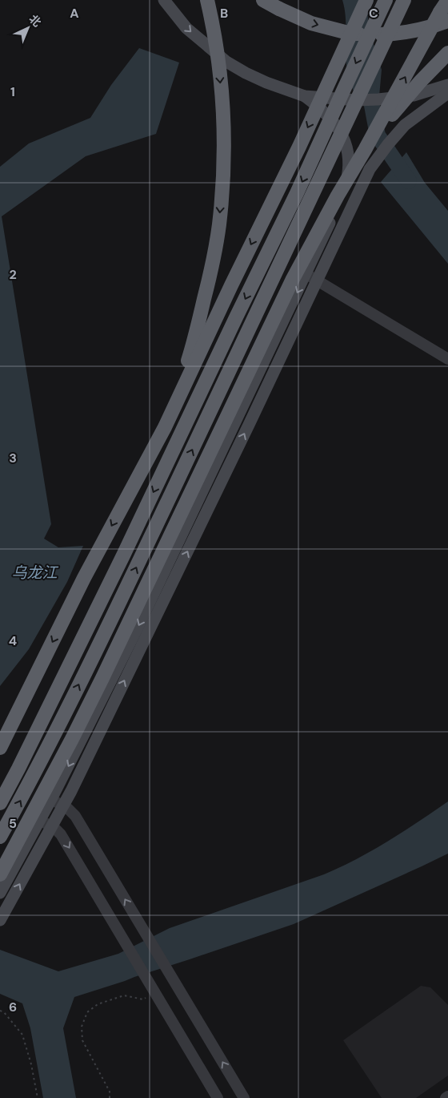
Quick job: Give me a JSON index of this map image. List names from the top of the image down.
{
  "water": ["乌龙江"],
  "north": "top right",
  "grid": {
    "columns": ["A", "B", "C"],
    "rows": [
      "1",
      "2",
      "3",
      "4",
      "5",
      "6"
    ]
  }
}
